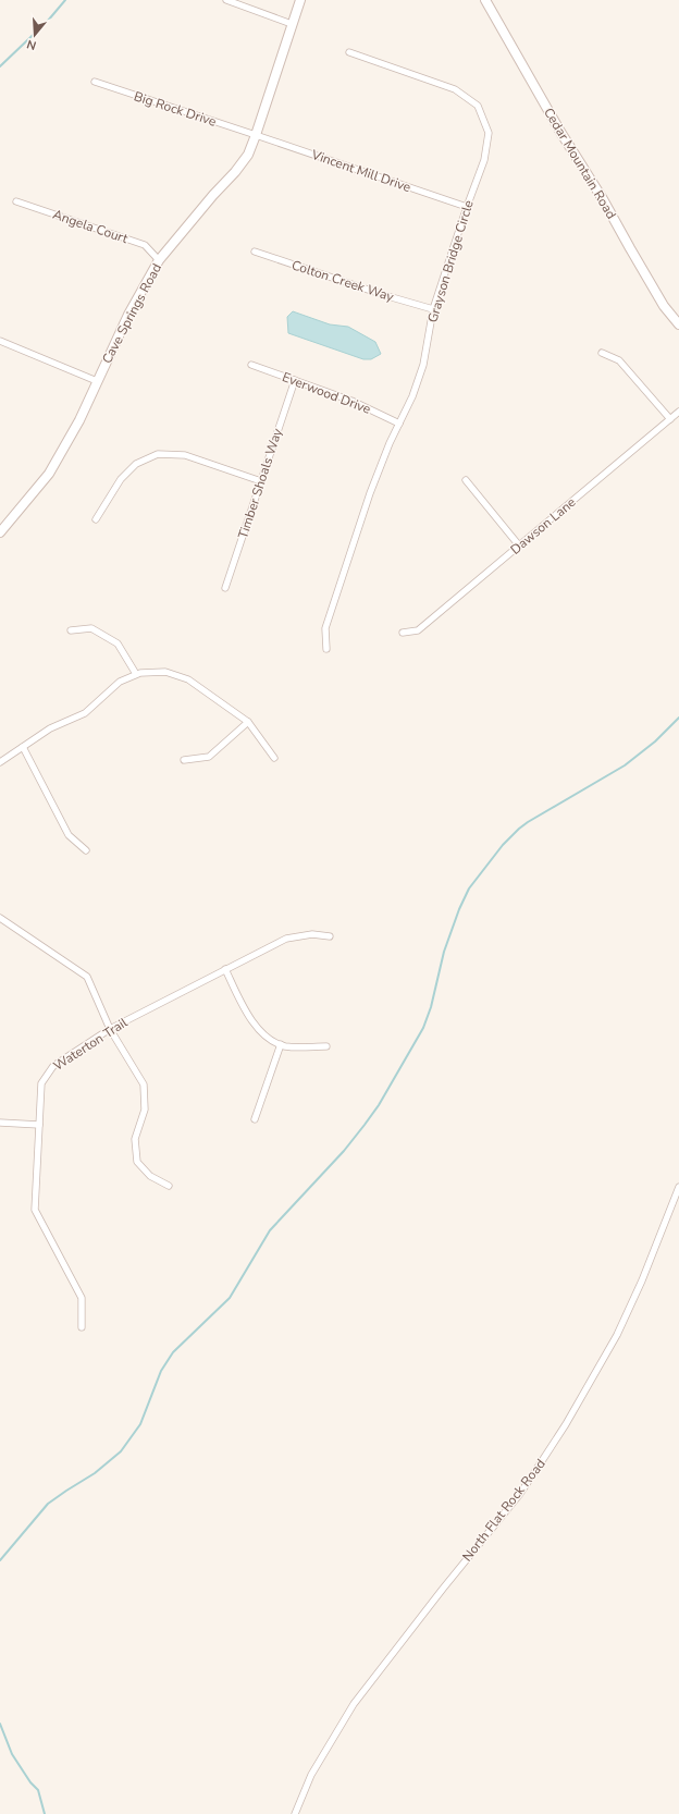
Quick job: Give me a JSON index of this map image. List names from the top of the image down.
{
  "streets": {
    "street": [
      "Big Rock Drive",
      "Cedar Mountain Road",
      "Vincent Mill Drive",
      "Angela Court",
      "Grayson Bridge Circle",
      "Colton Creek Way",
      "Cave Springs Road",
      "Everwood Drive",
      "Timber Shoals Way",
      "Dawson Lane",
      "Waterton Trail",
      "North Flat Rock Road"
    ]
  },
  "crossings": [
    ["Big Rock Drive", "Vincent Mill Drive"],
    ["Big Rock Drive", "Cave Springs Road"],
    ["Vincent Mill Drive", "Grayson Bridge Circle"],
    ["Vincent Mill Drive", "Cave Springs Road"],
    ["Angela Court", "Cave Springs Road"],
    ["Grayson Bridge Circle", "Colton Creek Way"],
    ["Grayson Bridge Circle", "Everwood Drive"],
    ["Everwood Drive", "Timber Shoals Way"]
  ],
  "north": "bottom"
}
